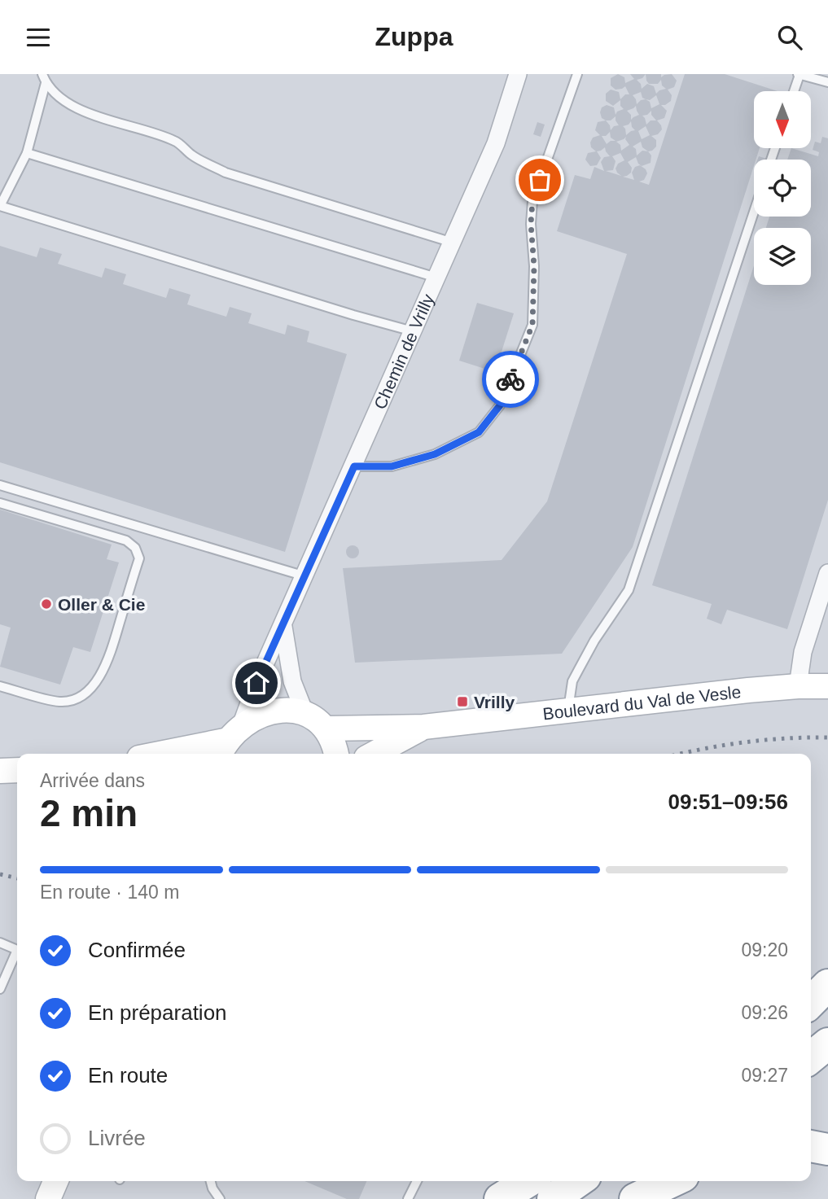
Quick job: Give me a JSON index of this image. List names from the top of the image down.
{
  "streets": {
    "street": ["Chemin de Vrilly", "Boulevard du Val de Vesle"]
  },
  "places": {
    "other": ["Oller & Cie"],
    "transit": ["Vrilly"]
  },
  "north": "bottom",
  "page": {
    "header": "Zuppa",
    "heading": ["2 min", "Arrivée dans", "09:51–09:56"],
    "bar": "En route · 140 m",
    "list": [
      ["Confirmée", "09:20"],
      ["En préparation", "09:26"],
      ["En route", "09:27"],
      "Livrée"
    ]
  }
}
